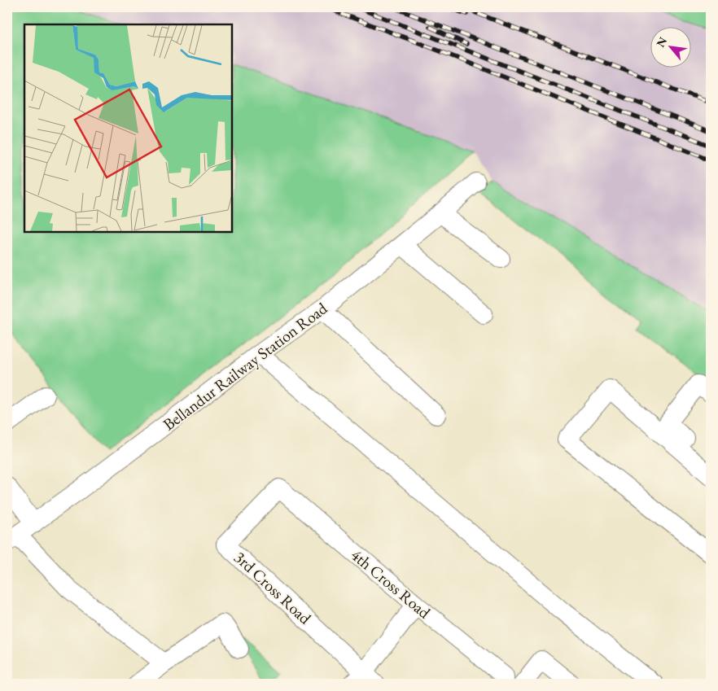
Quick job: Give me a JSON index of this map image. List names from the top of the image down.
{
  "streets": {
    "street": ["Bellandur Railway Station Road", "4th Cross Road", "3rd Cross Road"]
  },
  "crossings": [
    ["4th Cross Road", "3rd Cross Road"]
  ],
  "north": "top left"
}
